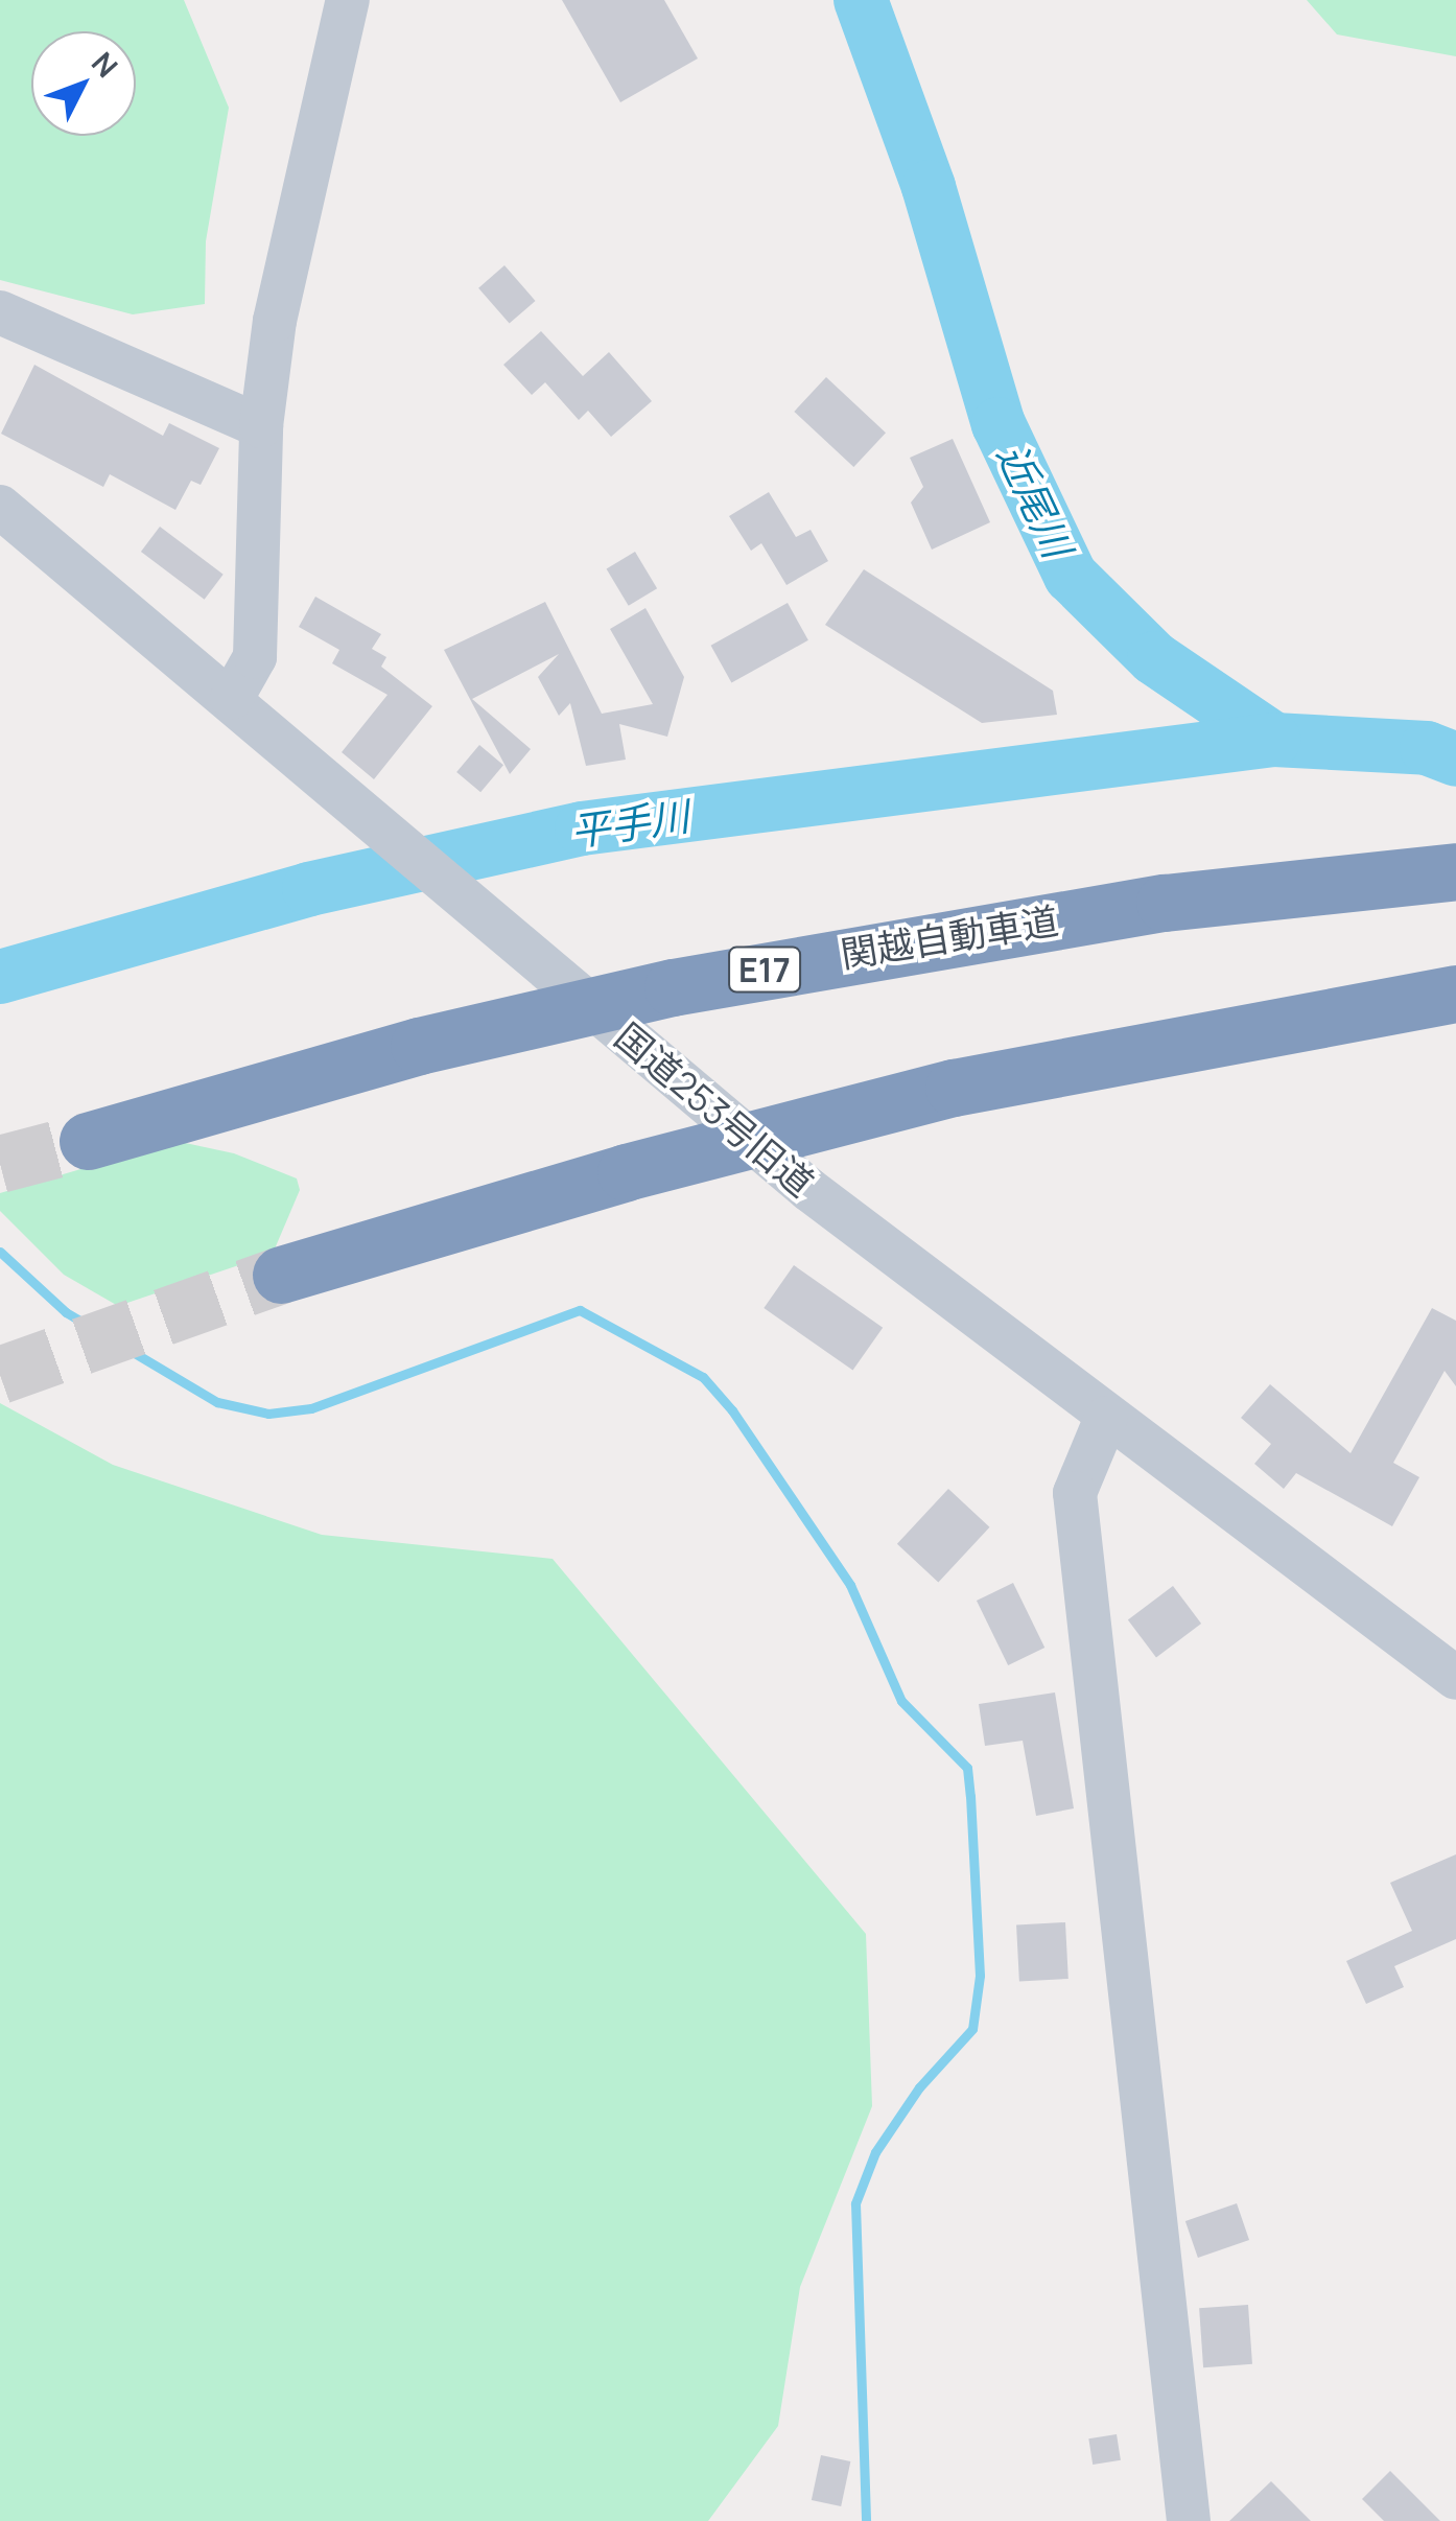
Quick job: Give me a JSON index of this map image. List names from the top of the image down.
{
  "streets": {
    "highway": ["関越自動車道", "E17"],
    "street": ["国道253号旧道"]
  },
  "water": ["近尾川", "平手川"],
  "north": "top right"
}
